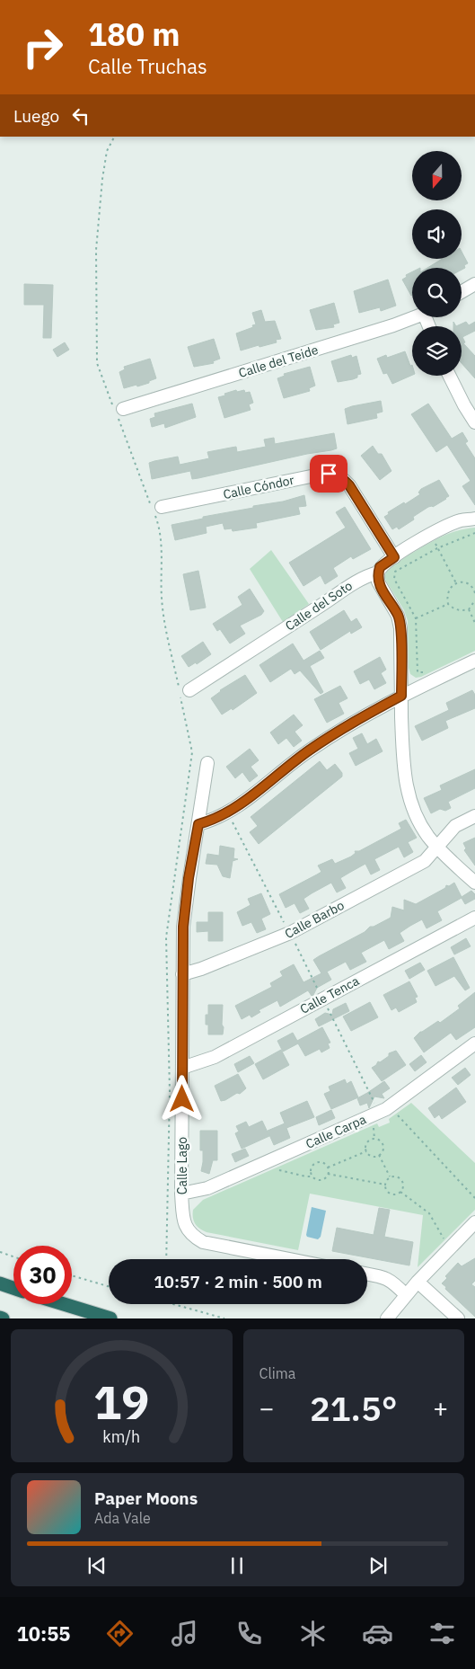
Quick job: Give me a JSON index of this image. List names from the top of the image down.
{
  "streets": {
    "street": [
      "Calle del Teide",
      "Calle Cóndor",
      "Calle del Soto",
      "Calle Barbo",
      "Calle Tenca",
      "Calle Carpa",
      "Calle Lago"
    ]
  },
  "crossings": [
    ["Calle Cóndor", "Calle del Soto"],
    ["Calle Barbo", "Calle Lago"],
    ["Calle Tenca", "Calle Lago"],
    ["Calle Carpa", "Calle Lago"]
  ],
  "north": "bottom",
  "page": {
    "turn": ["180 m", "Calle Truchas"],
    "then": "Luego",
    "limit": "30",
    "trip": "10:57 · 2 min · 500 m",
    "tile": "Clima",
    "heat": ["−", "21.5°", "+"],
    "song": ["Paper Moons", "Ada Vale"],
    "tabs": "10:55",
    "gauge": ["19", "km/h"]
  }
}
